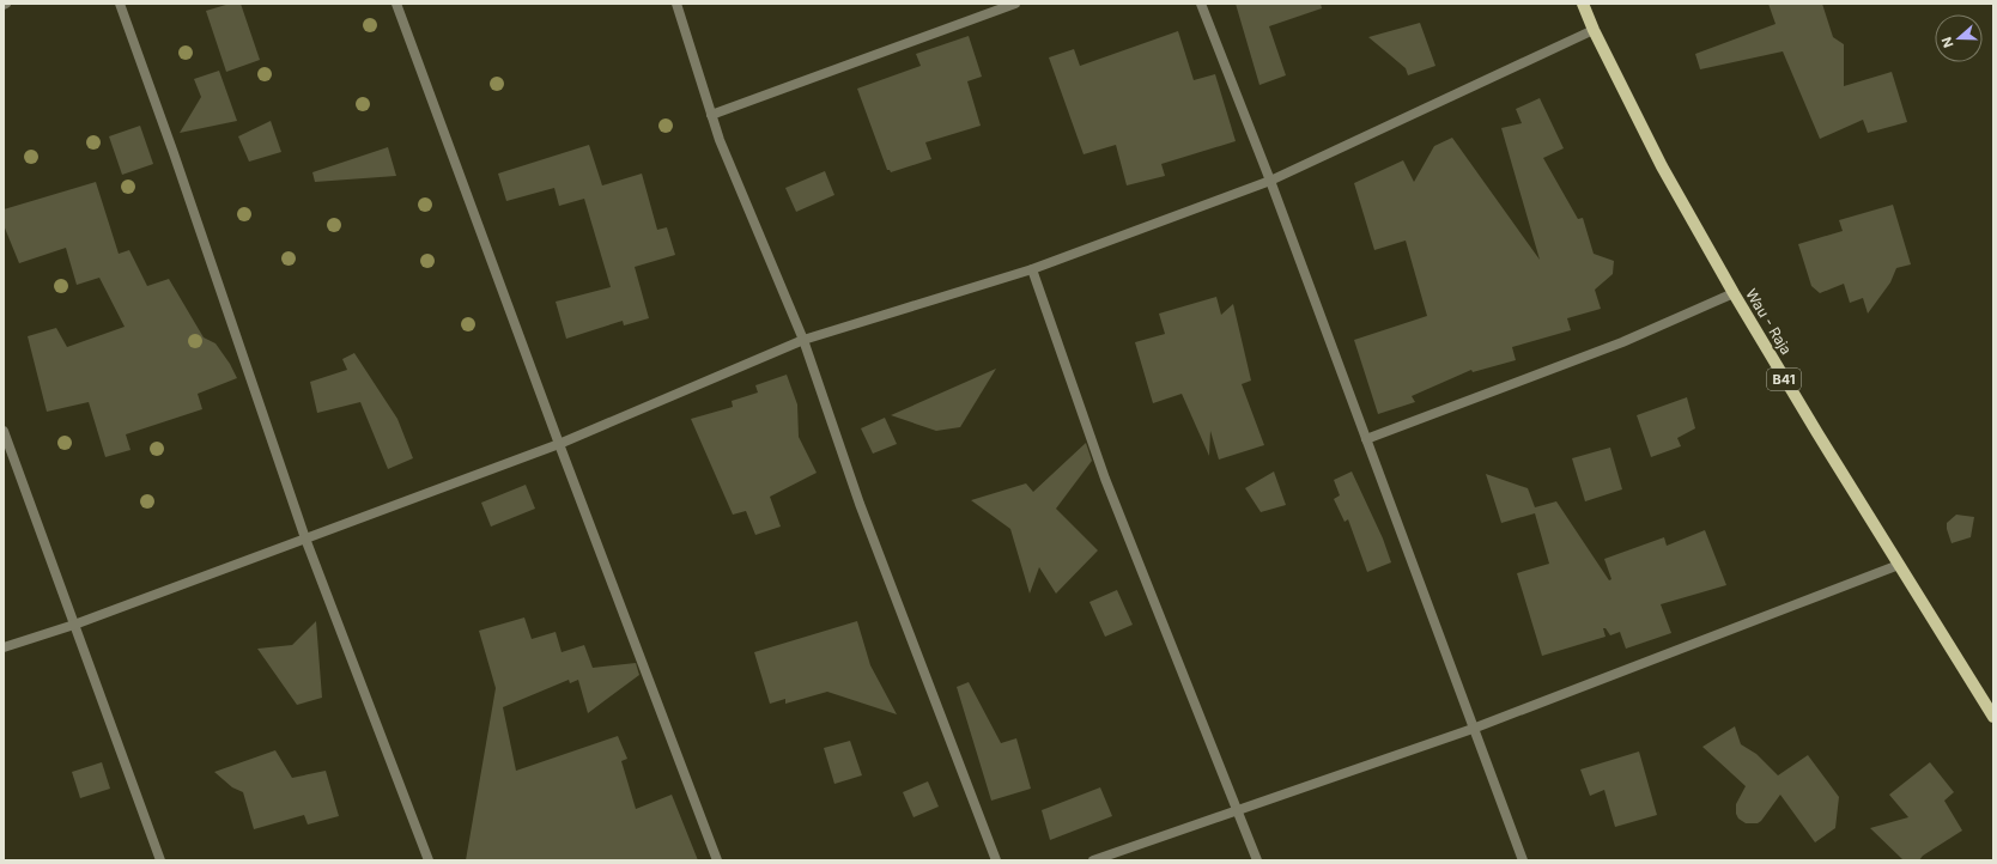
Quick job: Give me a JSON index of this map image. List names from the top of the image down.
{
  "streets": {
    "main road": ["Wau - Raja", "B41"]
  },
  "north": "left"
}
